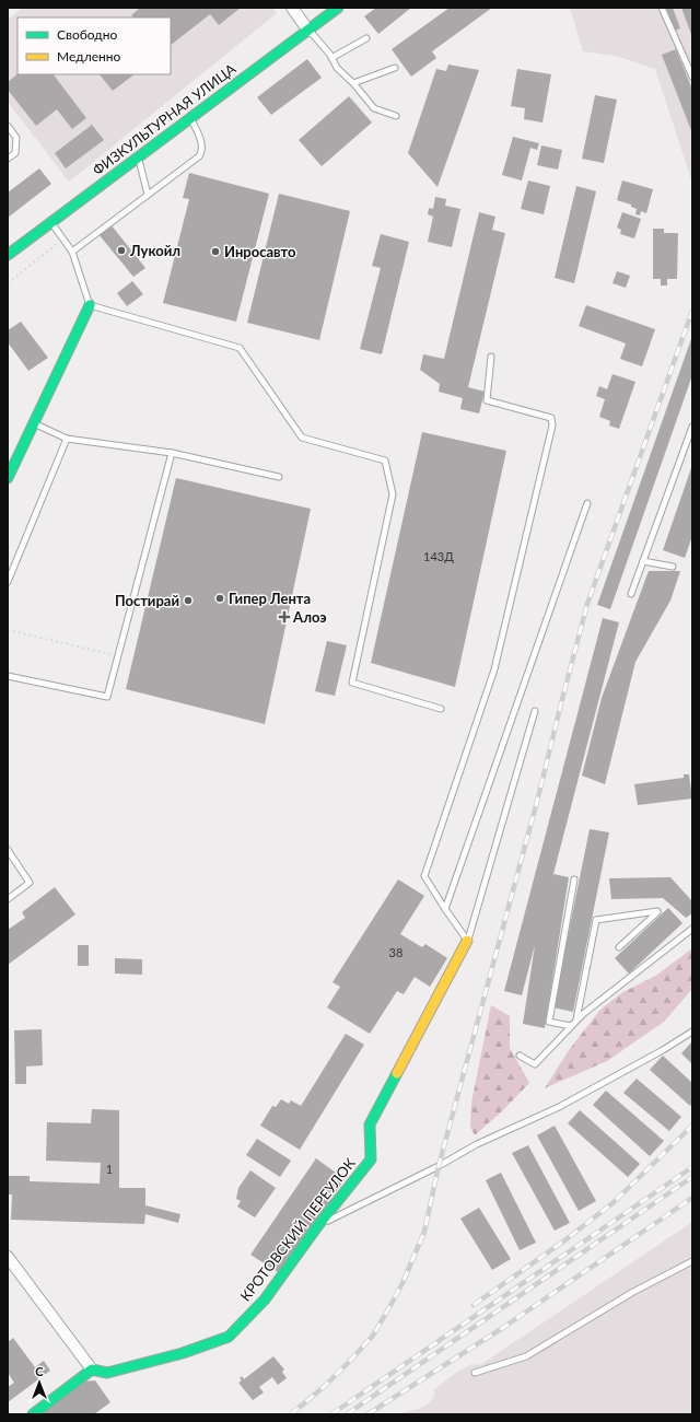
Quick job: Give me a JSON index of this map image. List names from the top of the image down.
{
  "streets": {
    "street": ["ФИЗКУЛЬТУРНАЯ УЛИЦА", "КРОТОВСКИЙ ПЕРЕУЛОК"]
  },
  "places": {
    "other": [
      "Лукойл",
      "Инросавто",
      "Гипер Лента",
      "Постирай"
    ],
    "health": ["Алоэ"]
  },
  "house_numbers": ["143Д", "38", "1"],
  "legend": ["Свободно", "Медленно"],
  "north": "top"
}
